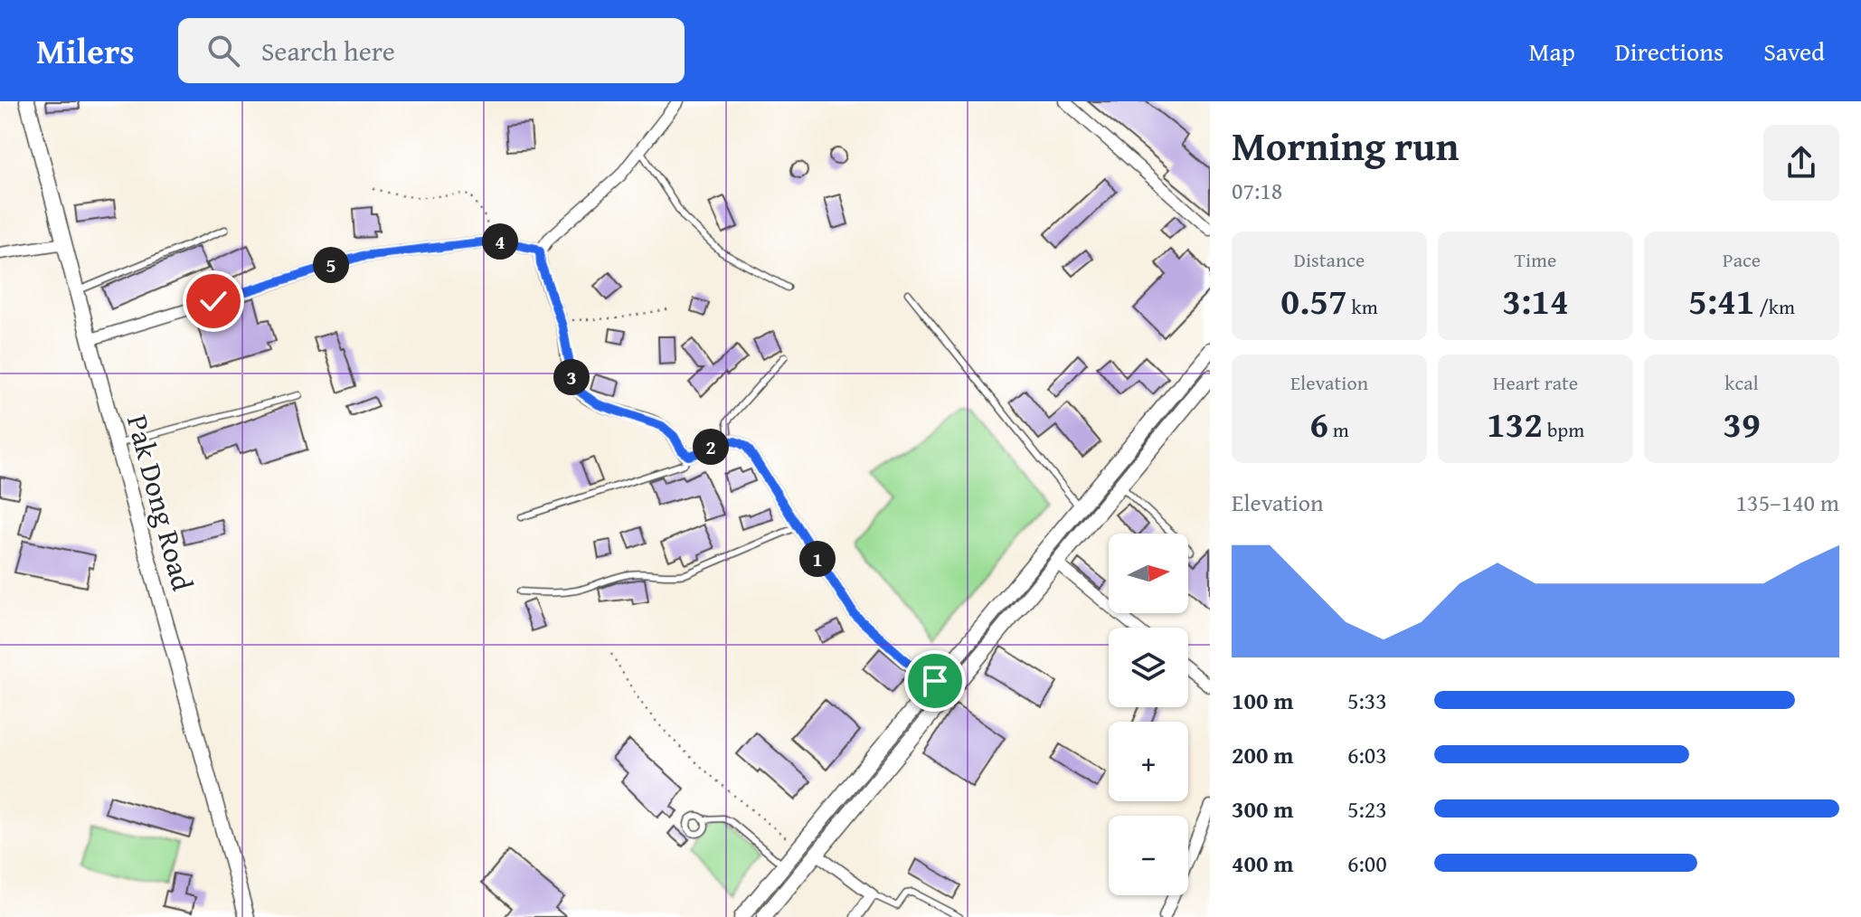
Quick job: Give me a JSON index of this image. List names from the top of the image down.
{
  "streets": {
    "main road": ["Pak Dong Road"]
  },
  "north": "right",
  "page": {
    "header": "Milers",
    "search": "Search here",
    "nav": ["Map", "Directions", "Saved"],
    "heading": ["Morning run", "07:18"],
    "pins": [
      "4",
      "5",
      "3",
      "2",
      "1"
    ],
    "stats": [
      ["Distance", "0.57 km"],
      ["Time", "3:14"],
      ["Pace", "5:41 /km"],
      ["Elevation", "6 m"],
      ["Heart rate", "132 bpm"],
      ["kcal", "39"]
    ],
    "chart": ["Elevation", "135–140 m"],
    "map_buttons": ["+", "−"],
    "list": [
      {
        "name": "100 m",
        "note": "5:33"
      },
      {
        "name": "200 m",
        "note": "6:03"
      },
      {
        "name": "300 m",
        "note": "5:23"
      },
      {
        "name": "400 m",
        "note": "6:00"
      }
    ]
  }
}
